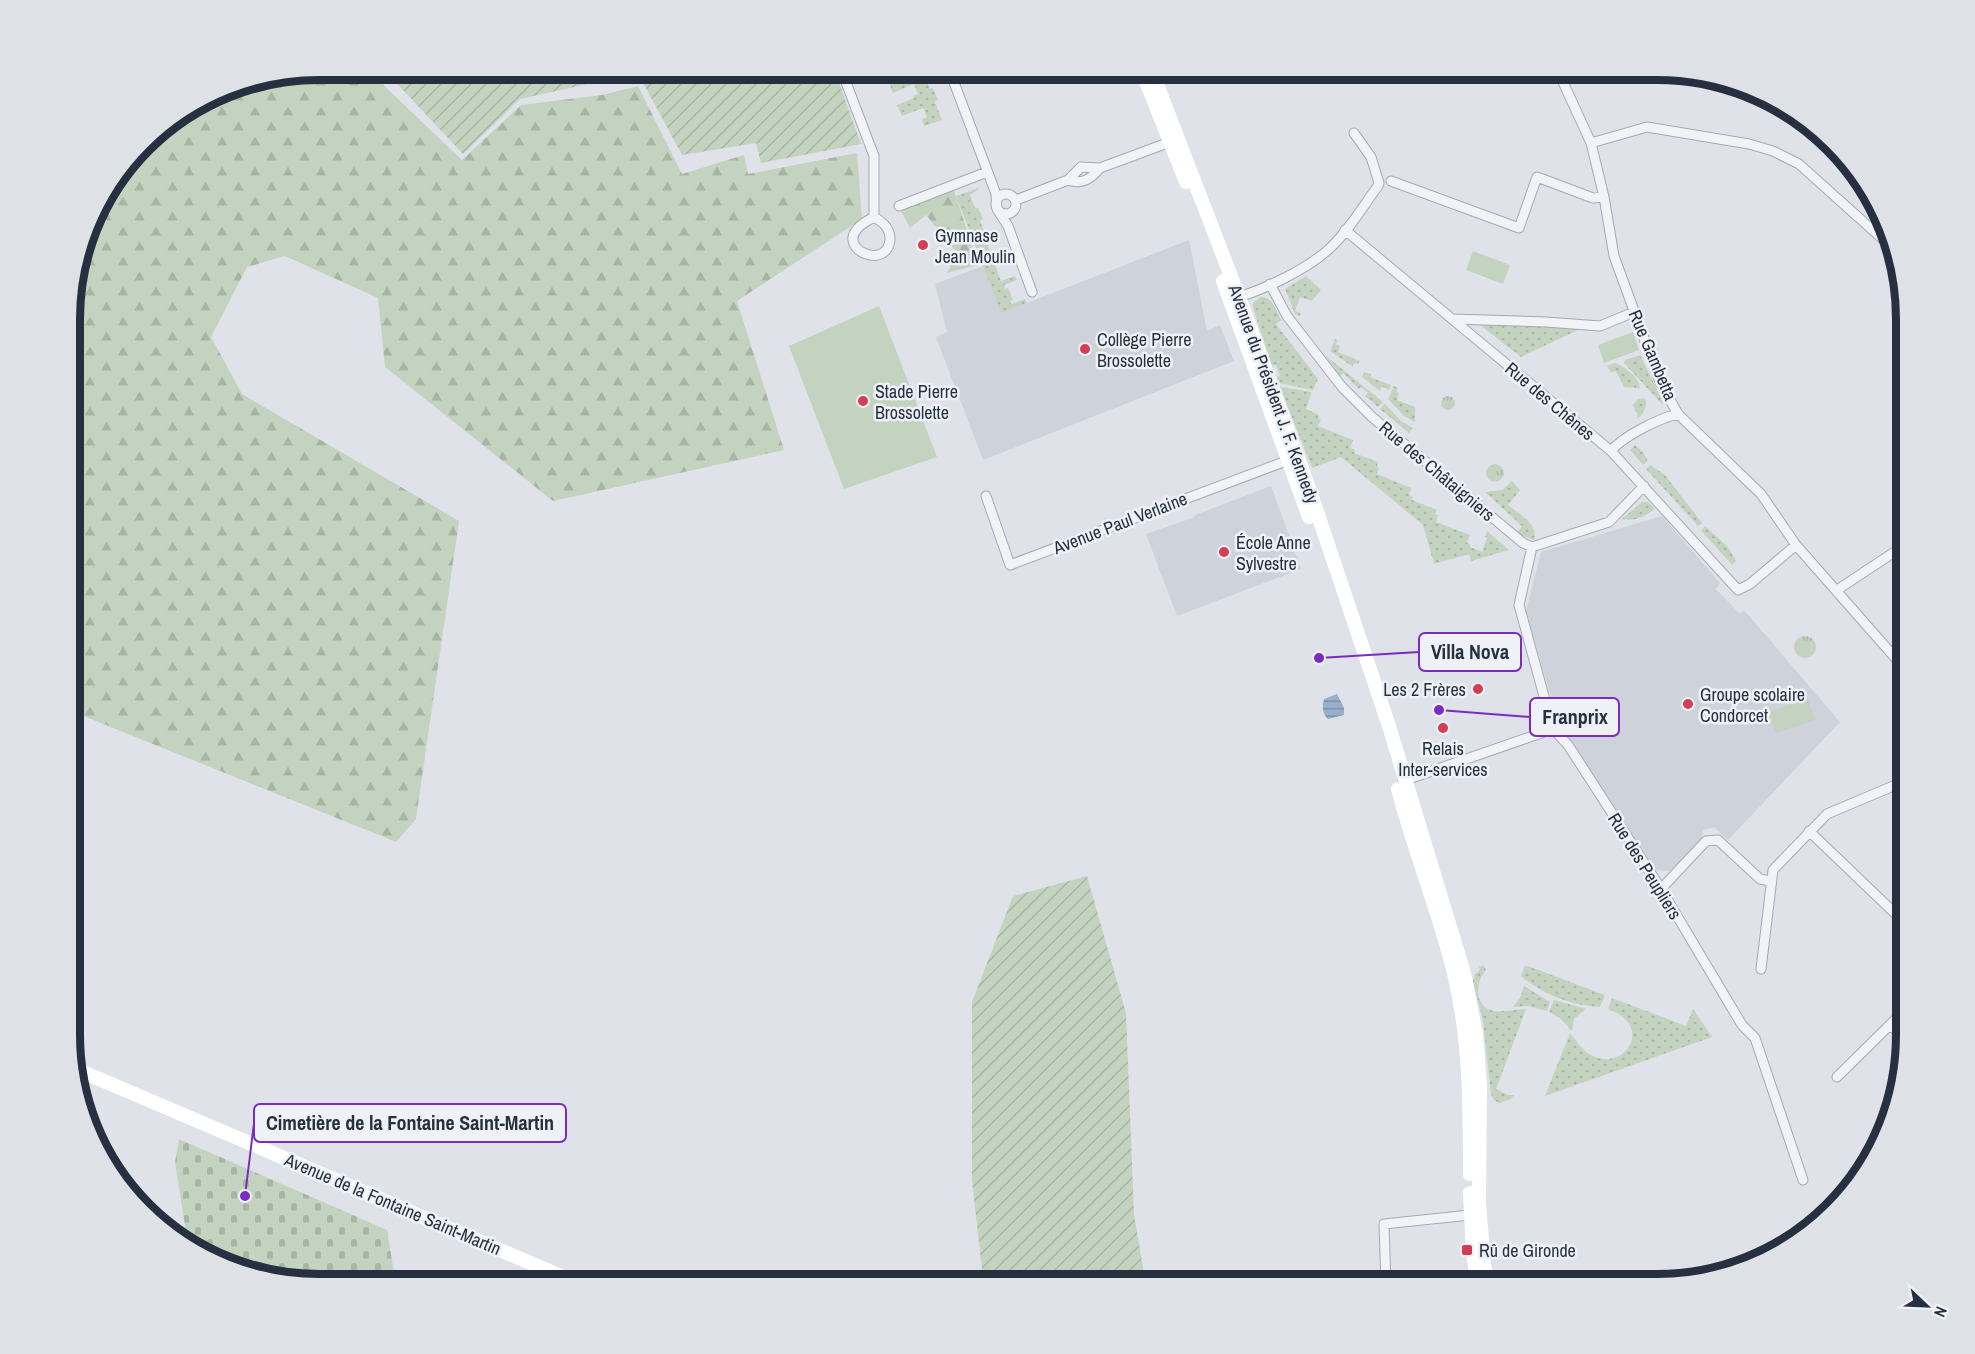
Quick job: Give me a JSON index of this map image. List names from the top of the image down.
{
  "streets": {
    "main road": ["Avenue du Président J. F. Kennedy", "Avenue de la Fontaine Saint-Martin"],
    "street": [
      "Rue Gambetta",
      "Rue des Chênes",
      "Rue des Châtaigniers",
      "Avenue Paul Verlaine",
      "Rue des Peupliers"
    ]
  },
  "crossings": [
    ["Rue Gambetta", "Rue des Chênes"],
    ["Avenue du Président J. F. Kennedy", "Avenue Paul Verlaine"],
    ["Rue des Châtaigniers", "Rue des Peupliers"]
  ],
  "places": {
    "other": [
      "Gymnase Jean Moulin",
      "Collège Pierre Brossolette",
      "Stade Pierre Brossolette",
      "École Anne Sylvestre",
      "Villa Nova",
      "Les 2 Frères",
      "Groupe scolaire Condorcet",
      "Franprix",
      "Relais Inter-services",
      "Cimetière de la Fontaine Saint-Martin"
    ],
    "transit": ["Rû de Gironde"]
  },
  "north": "bottom right"
}
